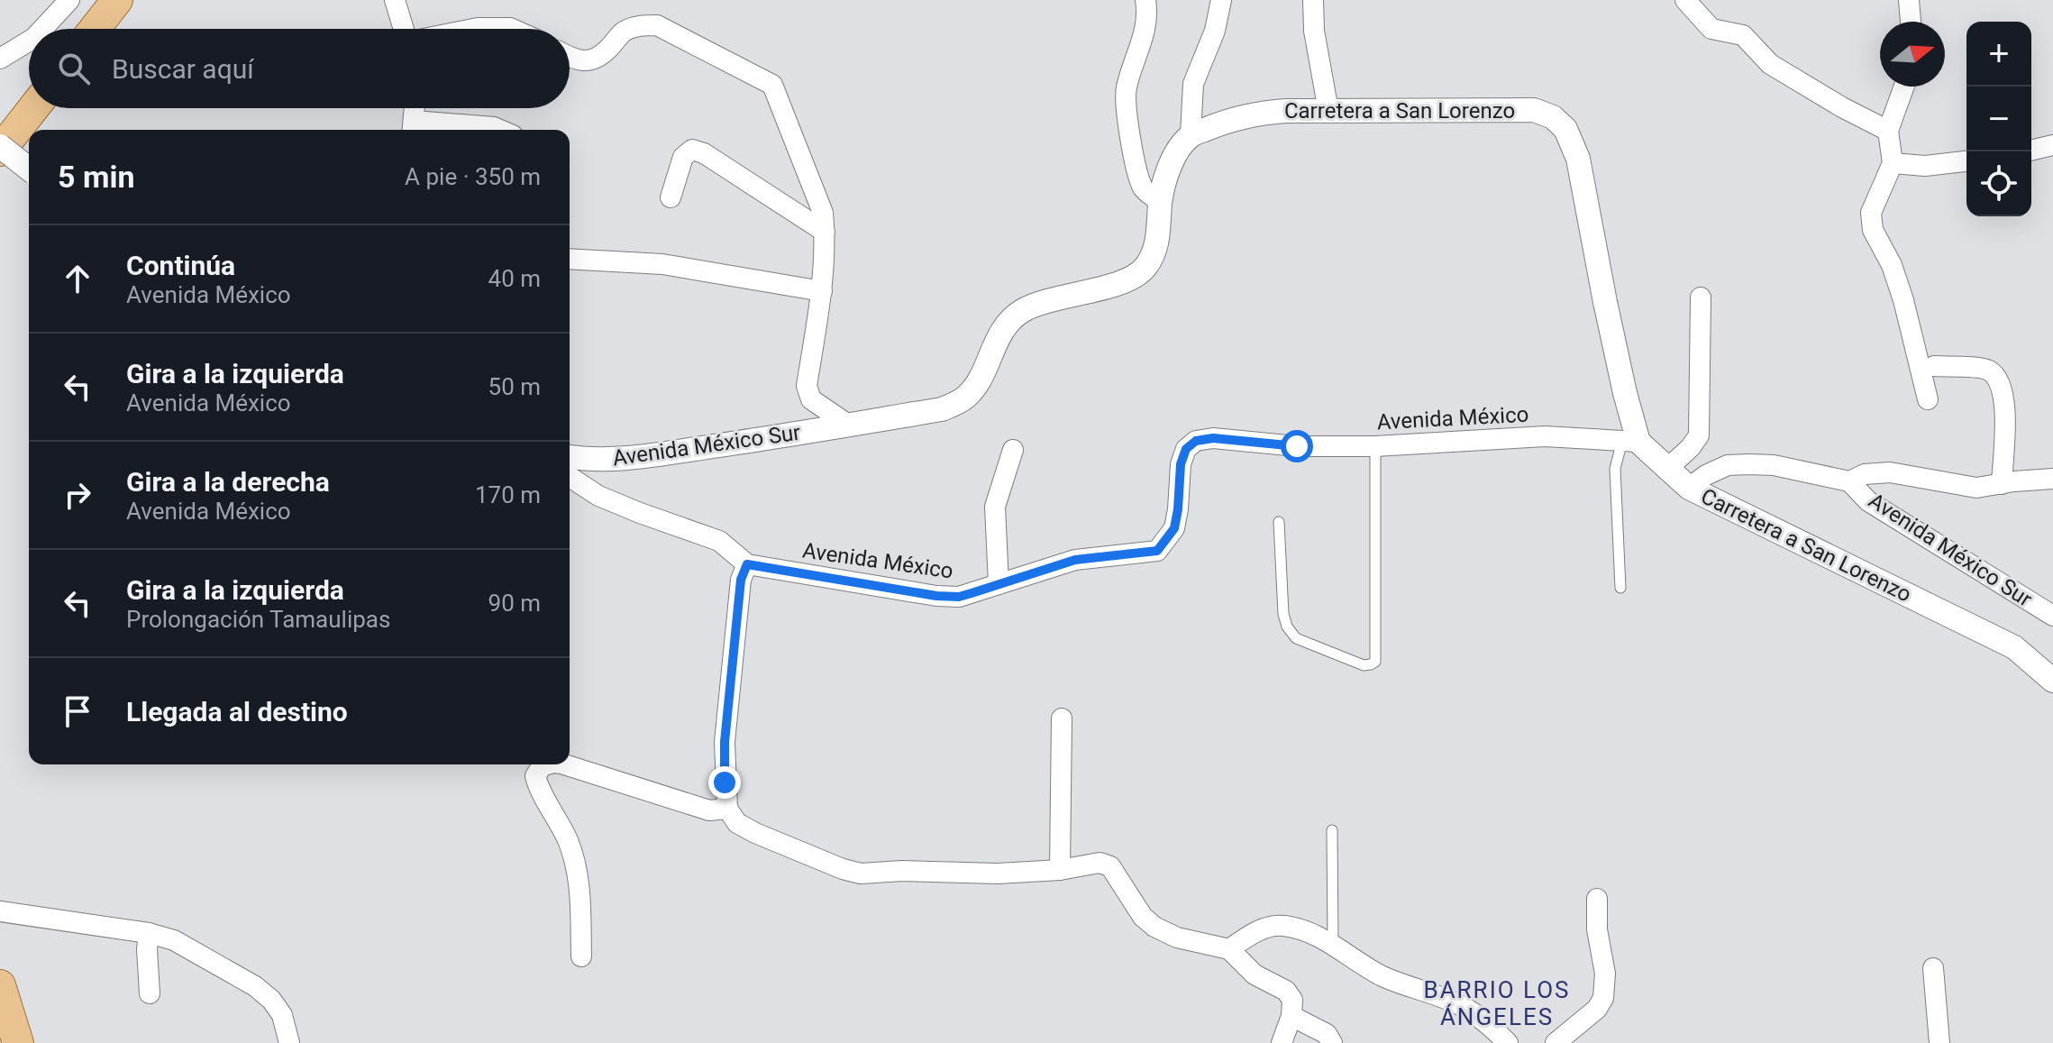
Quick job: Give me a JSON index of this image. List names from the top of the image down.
{
  "streets": {
    "street": ["Carretera a San Lorenzo", "Avenida México", "Avenida México Sur"]
  },
  "crossings": [
    ["Carretera a San Lorenzo", "Avenida México"]
  ],
  "districts": ["BARRIO LOS ÁNGELES"],
  "north": "right",
  "page": {
    "map_buttons": ["+", "−"],
    "search": "Buscar aquí",
    "heading": ["5 min", "A pie · 350 m"],
    "list": [
      ["Continúa", "Avenida México", "40 m"],
      ["Gira a la izquierda", "Avenida México", "50 m"],
      ["Gira a la derecha", "Avenida México", "170 m"],
      ["Gira a la izquierda", "Prolongación Tamaulipas", "90 m"],
      "Llegada al destino"
    ]
  }
}
